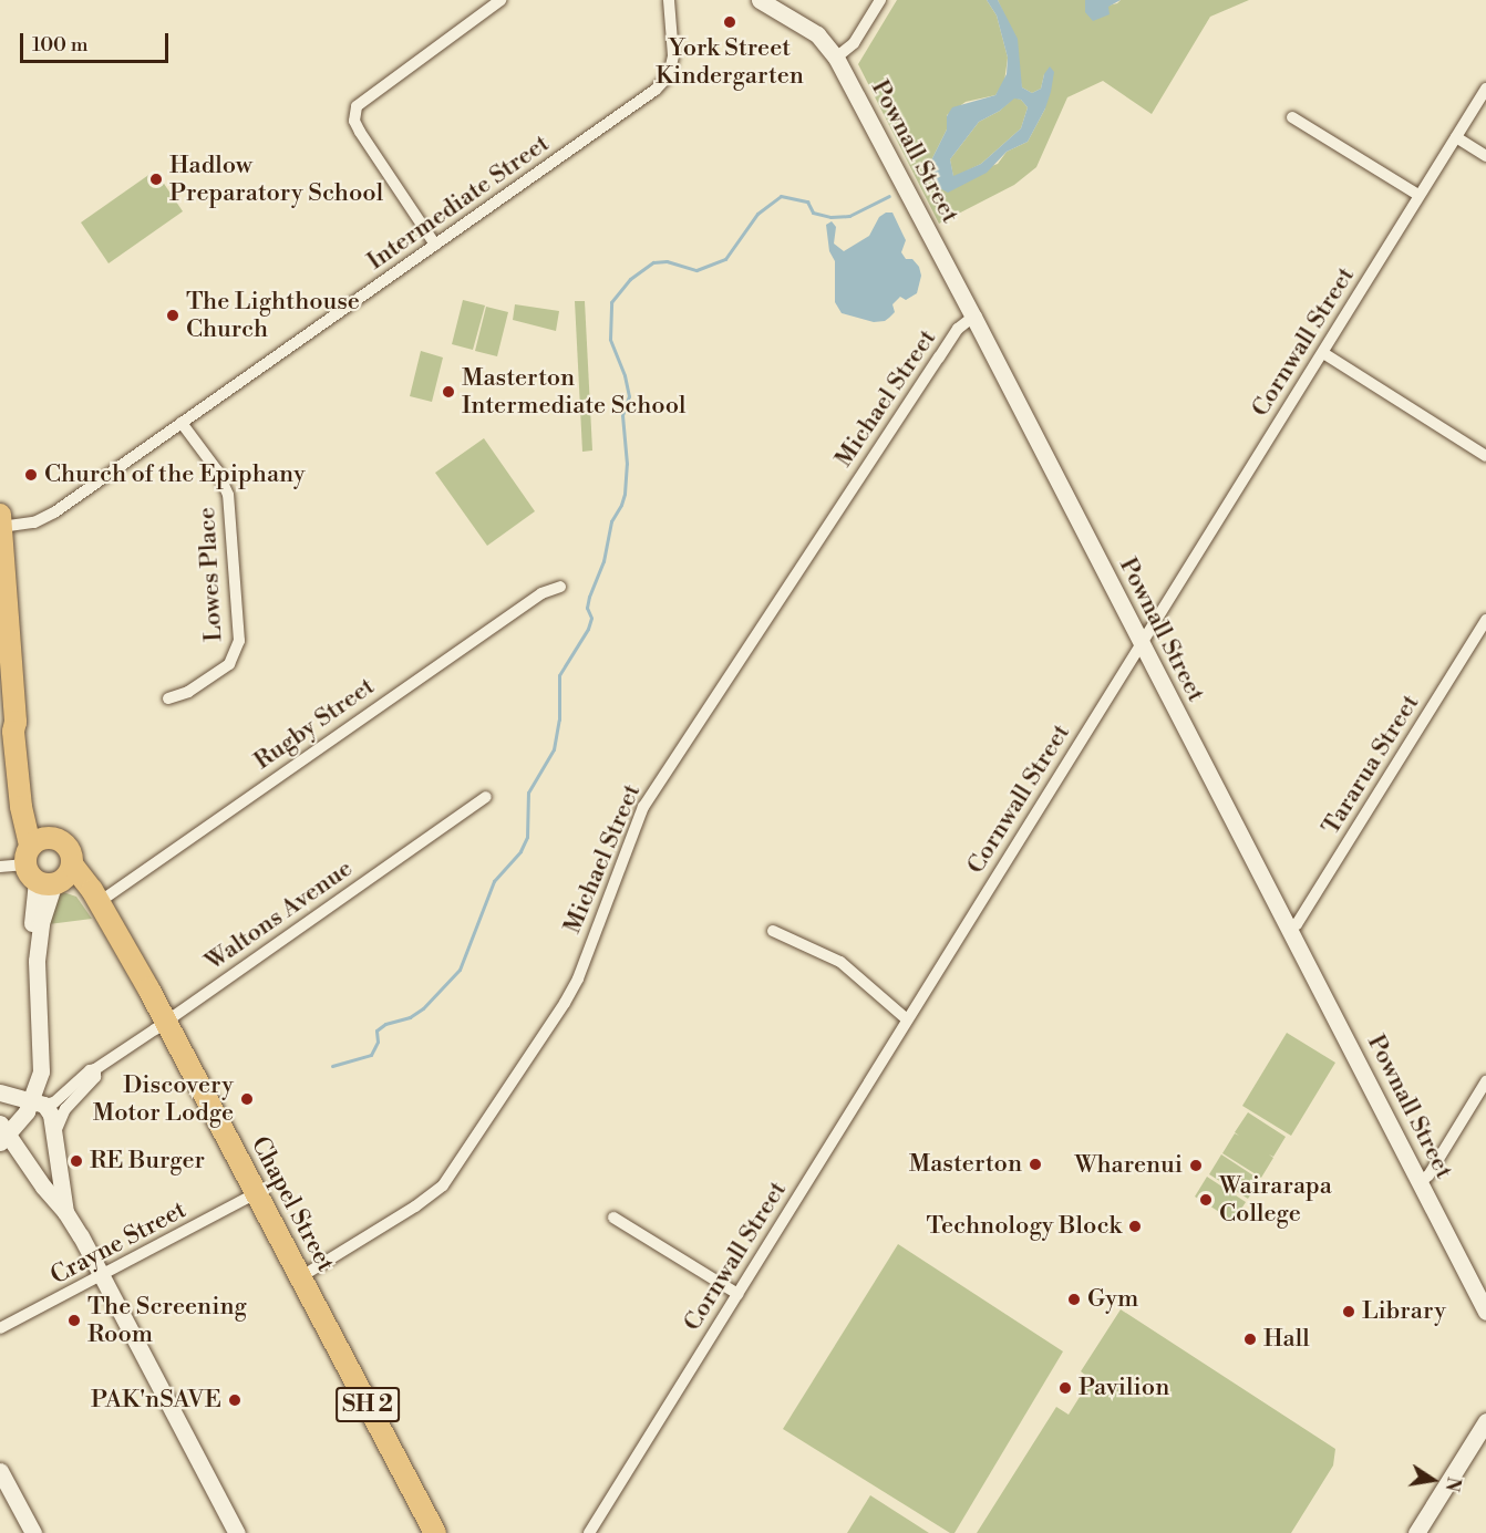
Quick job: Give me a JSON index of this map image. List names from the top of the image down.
{
  "streets": {
    "highway": ["Chapel Street", "SH 2"],
    "street": [
      "Pownall Street",
      "Intermediate Street",
      "Cornwall Street",
      "Michael Street",
      "Lowes Place",
      "Rugby Street",
      "Tararua Street",
      "Waltons Avenue",
      "Crayne Street"
    ]
  },
  "crossings": [
    ["Pownall Street", "Cornwall Street"],
    ["Pownall Street", "Michael Street"],
    ["Pownall Street", "Tararua Street"],
    ["Intermediate Street", "Lowes Place"],
    ["Intermediate Street", "SH 2"],
    ["Michael Street", "Chapel Street"],
    ["Rugby Street", "Chapel Street"],
    ["Waltons Avenue", "Chapel Street"],
    ["Chapel Street", "Crayne Street"],
    ["Chapel Street", "SH 2"]
  ],
  "places": [
    "York Street Kindergarten",
    "Hadlow Preparatory School",
    "The Lighthouse Church",
    "Masterton Intermediate School",
    "Church of the Epiphany",
    "Discovery Motor Lodge",
    "RE Burger",
    "Masterton",
    "Wharenui",
    "Wairarapa College",
    "Technology Block",
    "Gym",
    "Library",
    "The Screening Room",
    "Hall",
    "Pavilion",
    "PAK'nSAVE"
  ],
  "scale_bar": "100 m",
  "north": "right"
}
